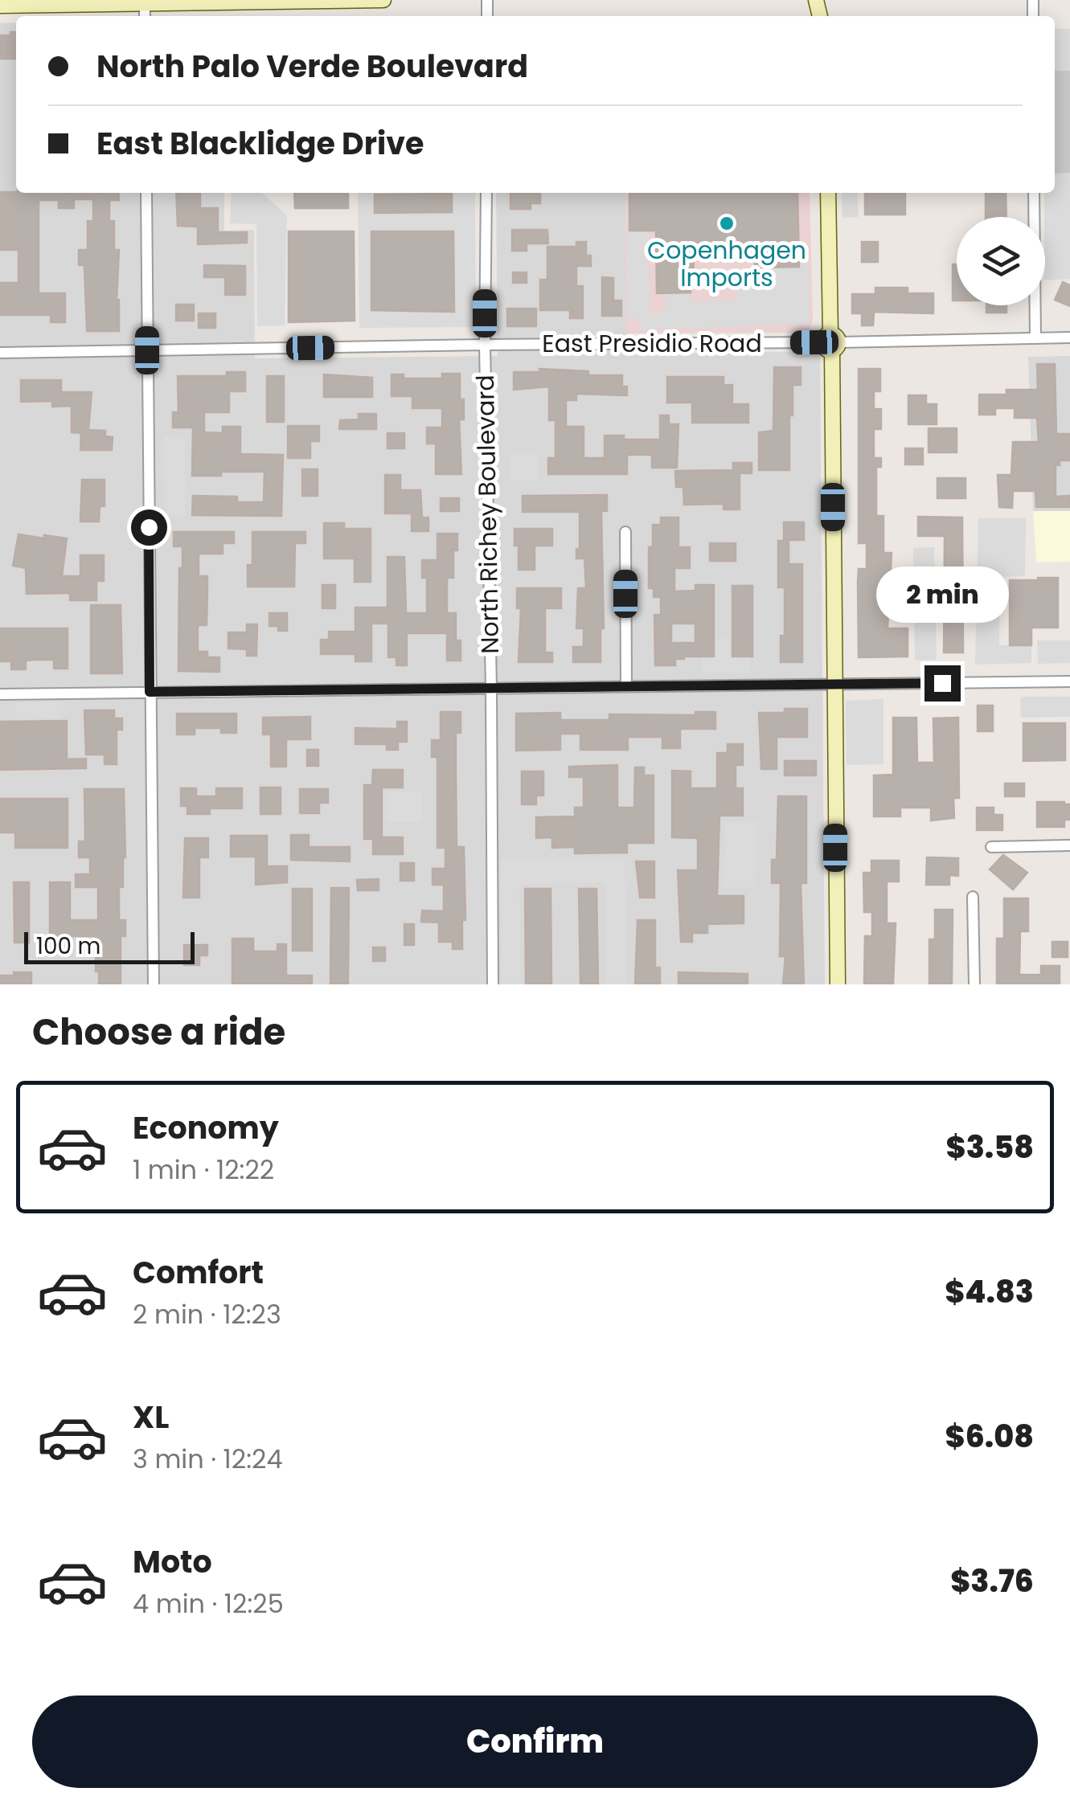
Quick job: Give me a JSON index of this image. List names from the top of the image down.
{
  "streets": {
    "street": ["East Presidio Road", "North Richey Boulevard"]
  },
  "crossings": [
    ["East Presidio Road", "North Richey Boulevard"]
  ],
  "places": ["Copenhagen Imports"],
  "scale_bar": "100 m",
  "page": {
    "banner": ["North Palo Verde Boulevard", "East Blacklidge Drive"],
    "bubble": "2 min",
    "scale": "100 m",
    "heading": "Choose a ride",
    "list": [
      {
        "name": "Economy",
        "note": "1 min · 12:22",
        "value": "$3.58"
      },
      {
        "name": "Comfort",
        "note": "2 min · 12:23",
        "value": "$4.83"
      },
      {
        "name": "XL",
        "note": "3 min · 12:24",
        "value": "$6.08"
      },
      {
        "name": "Moto",
        "note": "4 min · 12:25",
        "value": "$3.76"
      }
    ],
    "buttons": "Confirm"
  }
}
